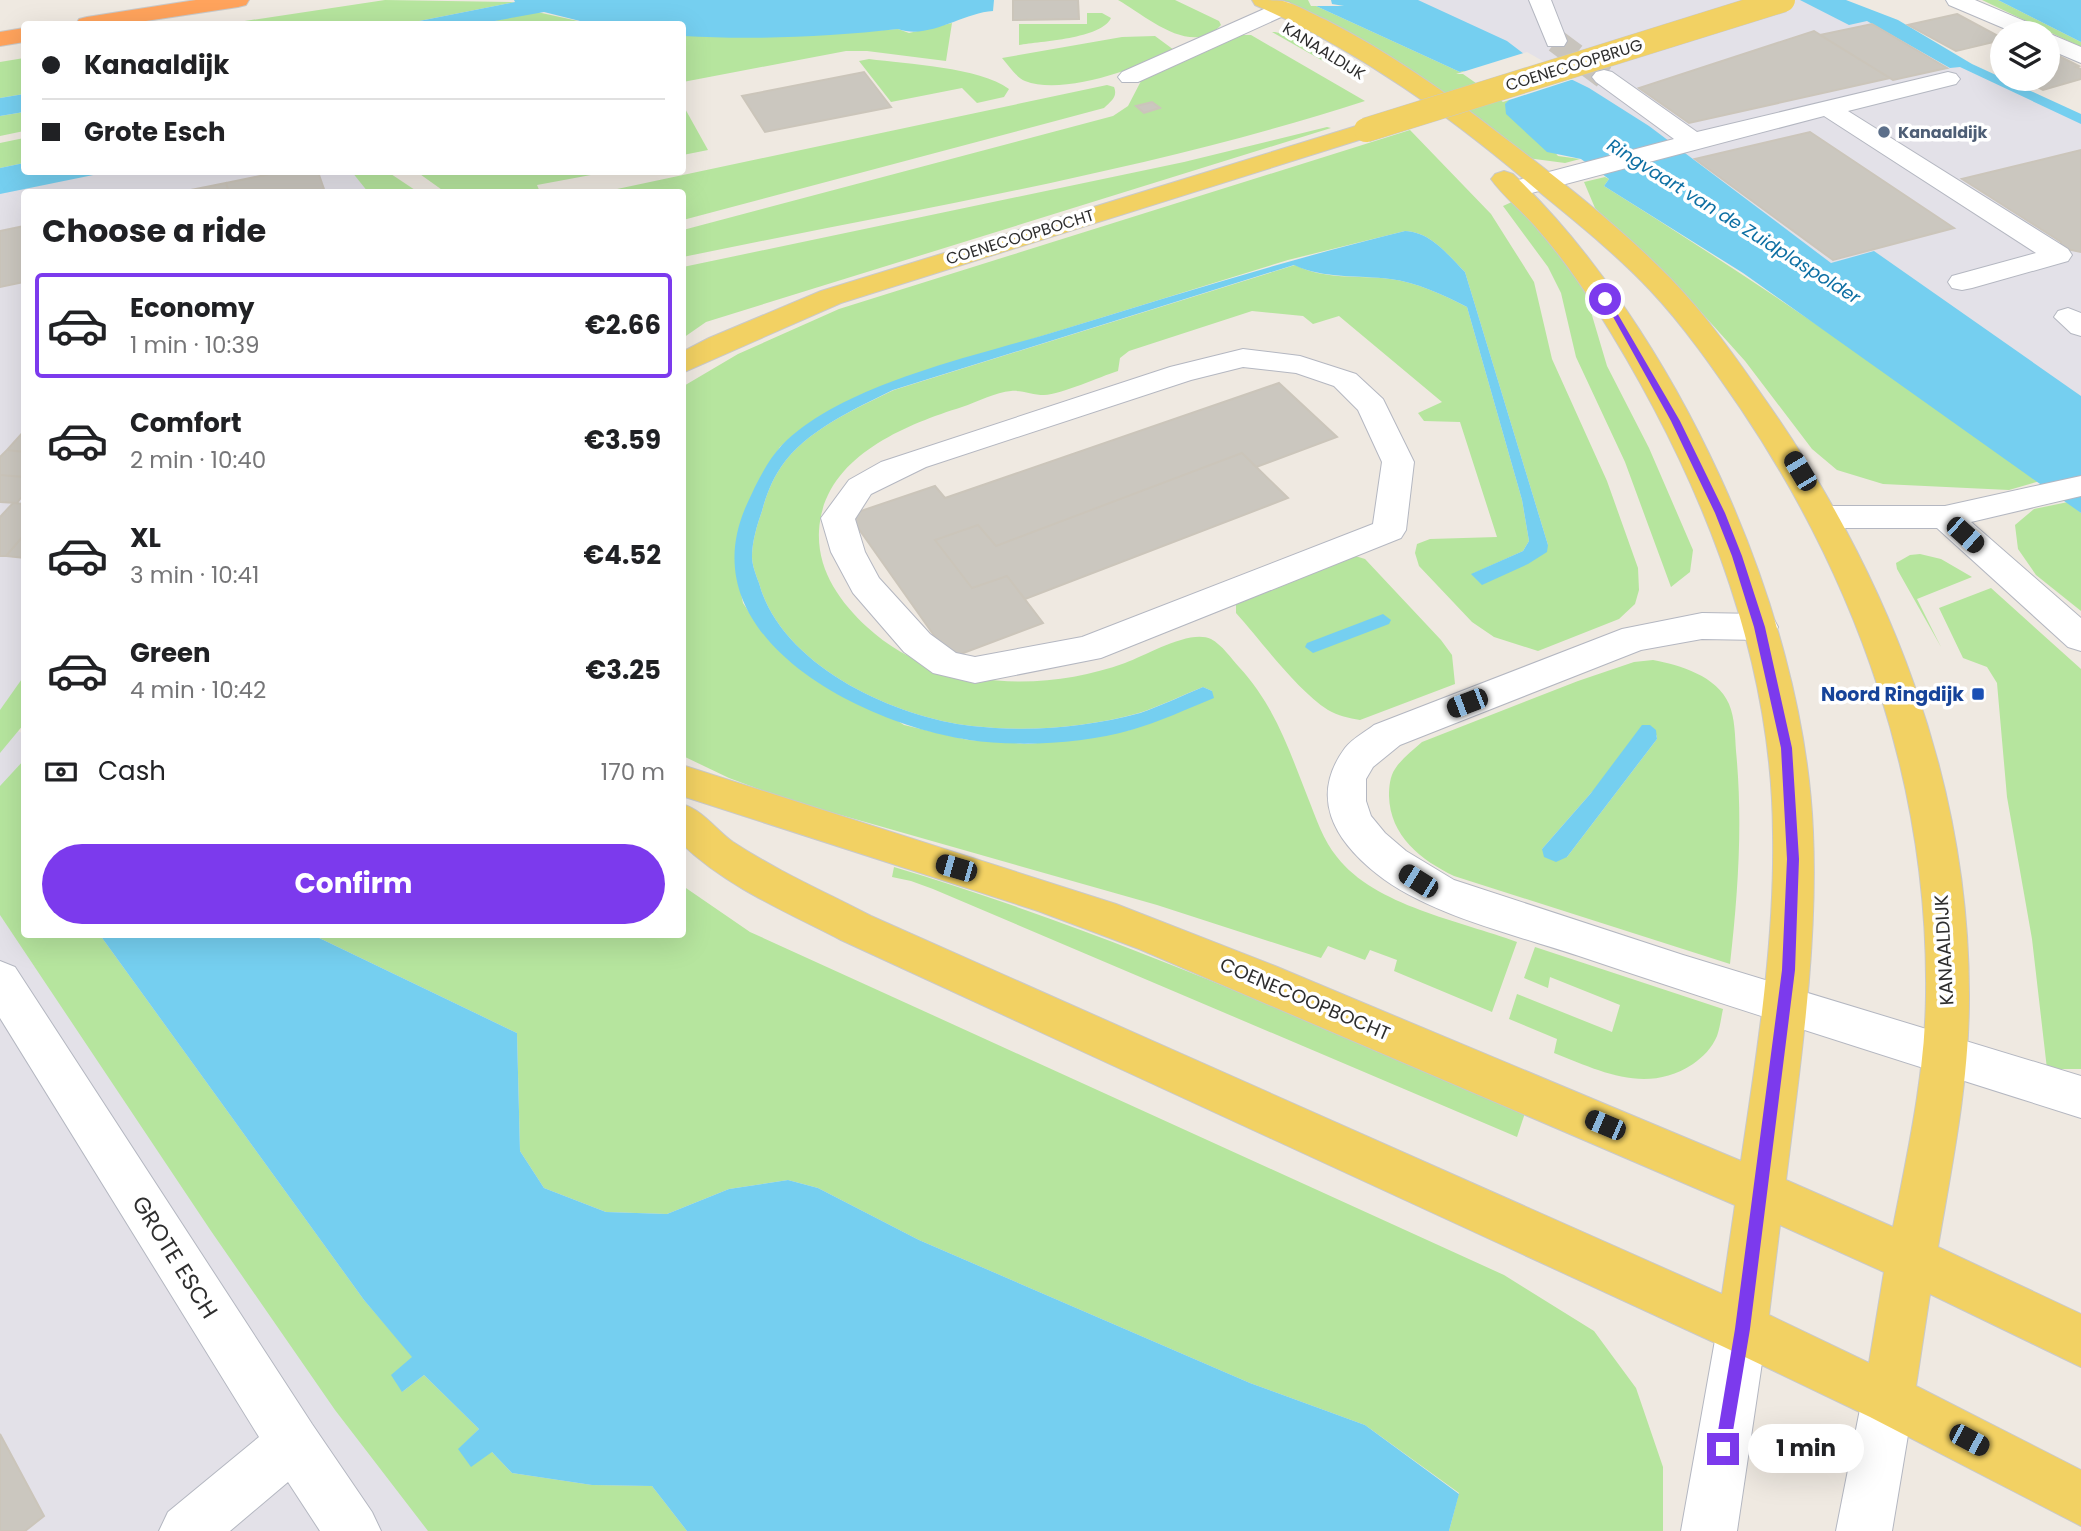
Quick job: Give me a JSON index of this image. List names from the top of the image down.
{
  "streets": {
    "main road": ["KANAALDIJK", "COENECOOPBRUG", "COENECOOPBOCHT"],
    "street": ["GROTE ESCH"]
  },
  "crossings": [
    ["KANAALDIJK", "COENECOOPBOCHT"],
    ["COENECOOPBRUG", "COENECOOPBOCHT"]
  ],
  "water": ["Ringvaart van de Zuidplaspolder"],
  "places": {
    "other": ["Kanaaldijk"],
    "transit": ["Noord Ringdijk"]
  },
  "page": {
    "banner": ["Kanaaldijk", "Grote Esch"],
    "heading": "Choose a ride",
    "list": [
      {
        "name": "Economy",
        "note": "1 min · 10:39",
        "value": "€2.66"
      },
      {
        "name": "Comfort",
        "note": "2 min · 10:40",
        "value": "€3.59"
      },
      {
        "name": "XL",
        "note": "3 min · 10:41",
        "value": "€4.52"
      },
      {
        "name": "Green",
        "note": "4 min · 10:42",
        "value": "€3.25"
      }
    ],
    "pay": ["Cash", "170 m"],
    "buttons": "Confirm",
    "bubble": "1 min"
  }
}
